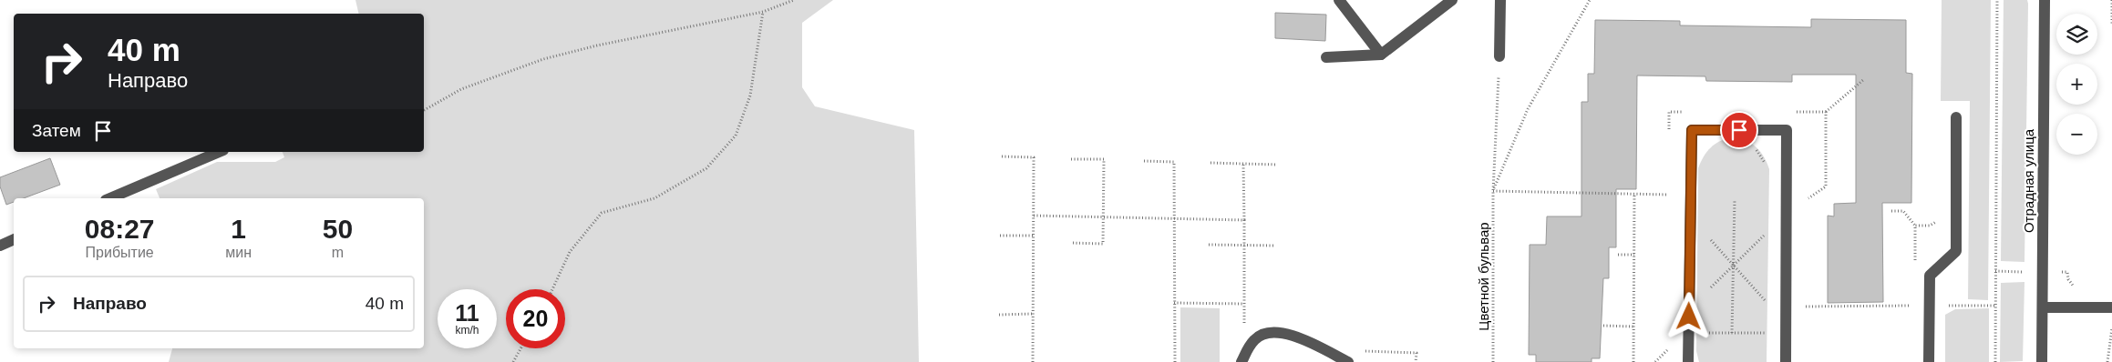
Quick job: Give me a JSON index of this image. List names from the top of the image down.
{
  "streets": {
    "street": ["Отрадная улица"],
    "path": ["Цветной бульвар"]
  },
  "page": {
    "map_buttons": ["+", "−"],
    "turn": ["40 m", "Направо"],
    "then": "Затем",
    "eta": [
      "08:27",
      "Прибытие",
      "1",
      "мин",
      "50",
      "m"
    ],
    "list": [
      {
        "name": "Направо",
        "value": "40 m"
      }
    ],
    "speed": "11 km/h",
    "limit": "20"
  }
}
